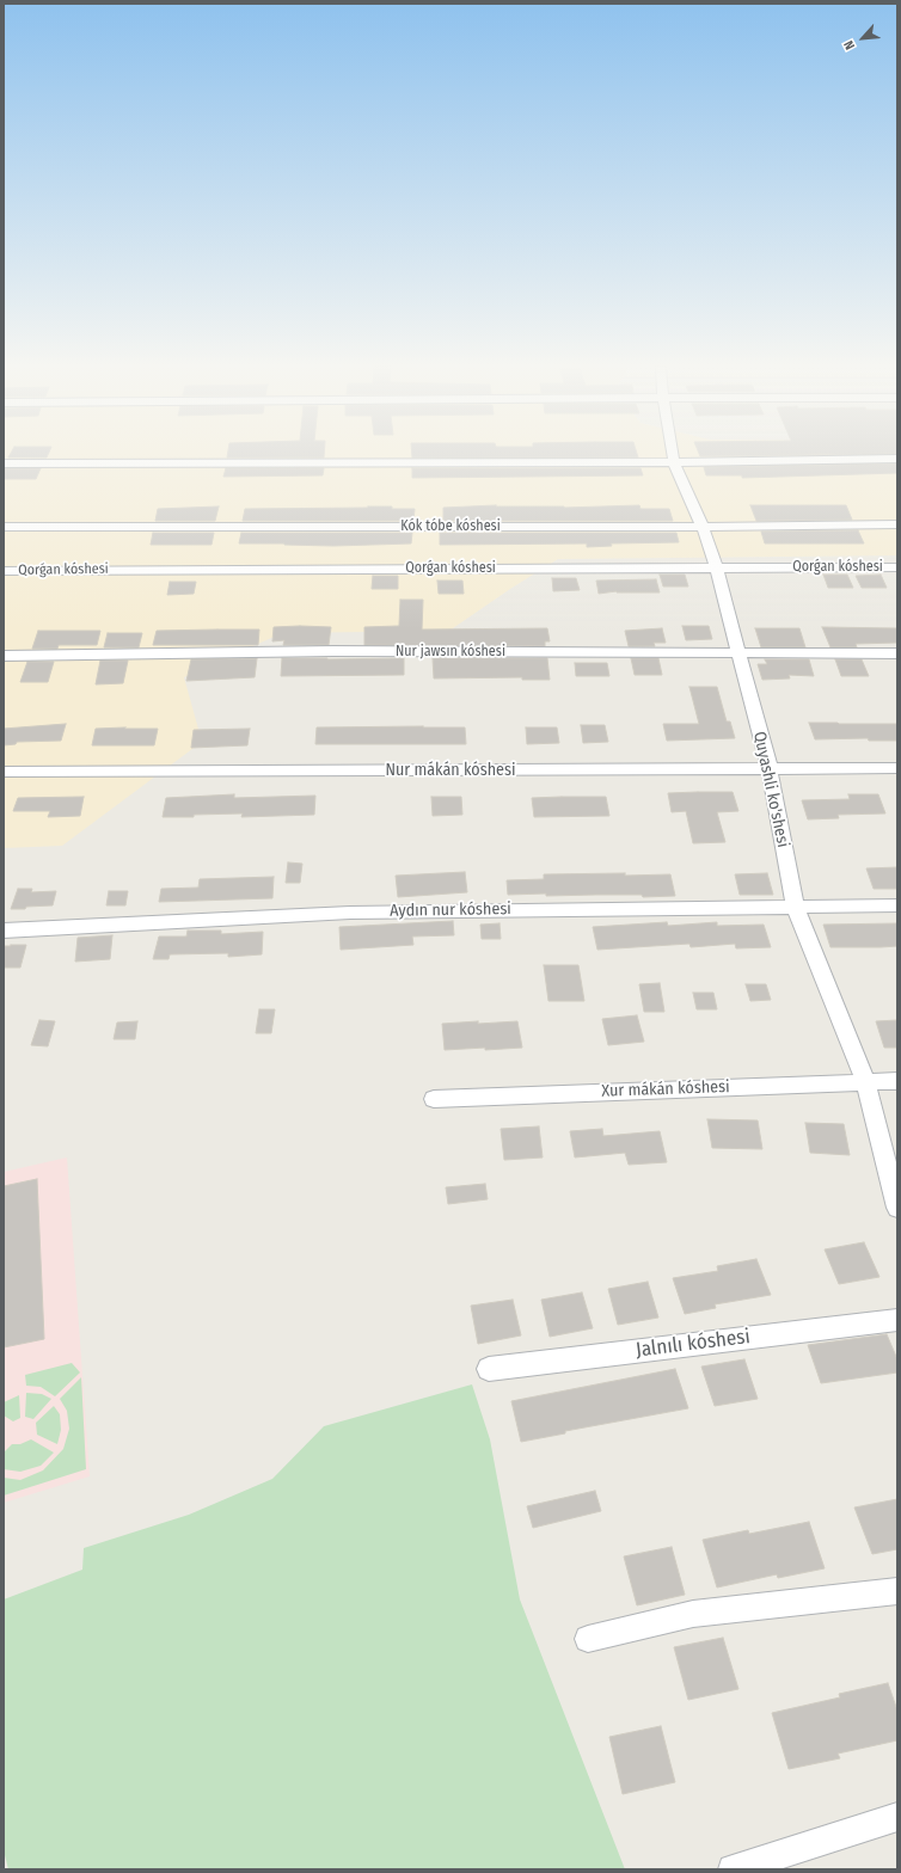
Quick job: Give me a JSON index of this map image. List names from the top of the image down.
{
  "streets": {
    "street": [
      "Kók tóbe kóshesi",
      "Qorǵan kóshesi",
      "Nur jawsın kóshesi",
      "Nur mákán kóshesi",
      "Quyashli ko'shesi",
      "Aydın nur kóshesi",
      "Xur mákán kóshesi",
      "Jalnılı kóshesi"
    ]
  },
  "crossings": [
    ["Kók tóbe kóshesi", "Quyashli ko'shesi"],
    ["Qorǵan kóshesi", "Quyashli ko'shesi"],
    ["Nur jawsın kóshesi", "Quyashli ko'shesi"],
    ["Nur mákán kóshesi", "Quyashli ko'shesi"],
    ["Quyashli ko'shesi", "Aydın nur kóshesi"],
    ["Quyashli ko'shesi", "Xur mákán kóshesi"]
  ],
  "north": "bottom left"
}
